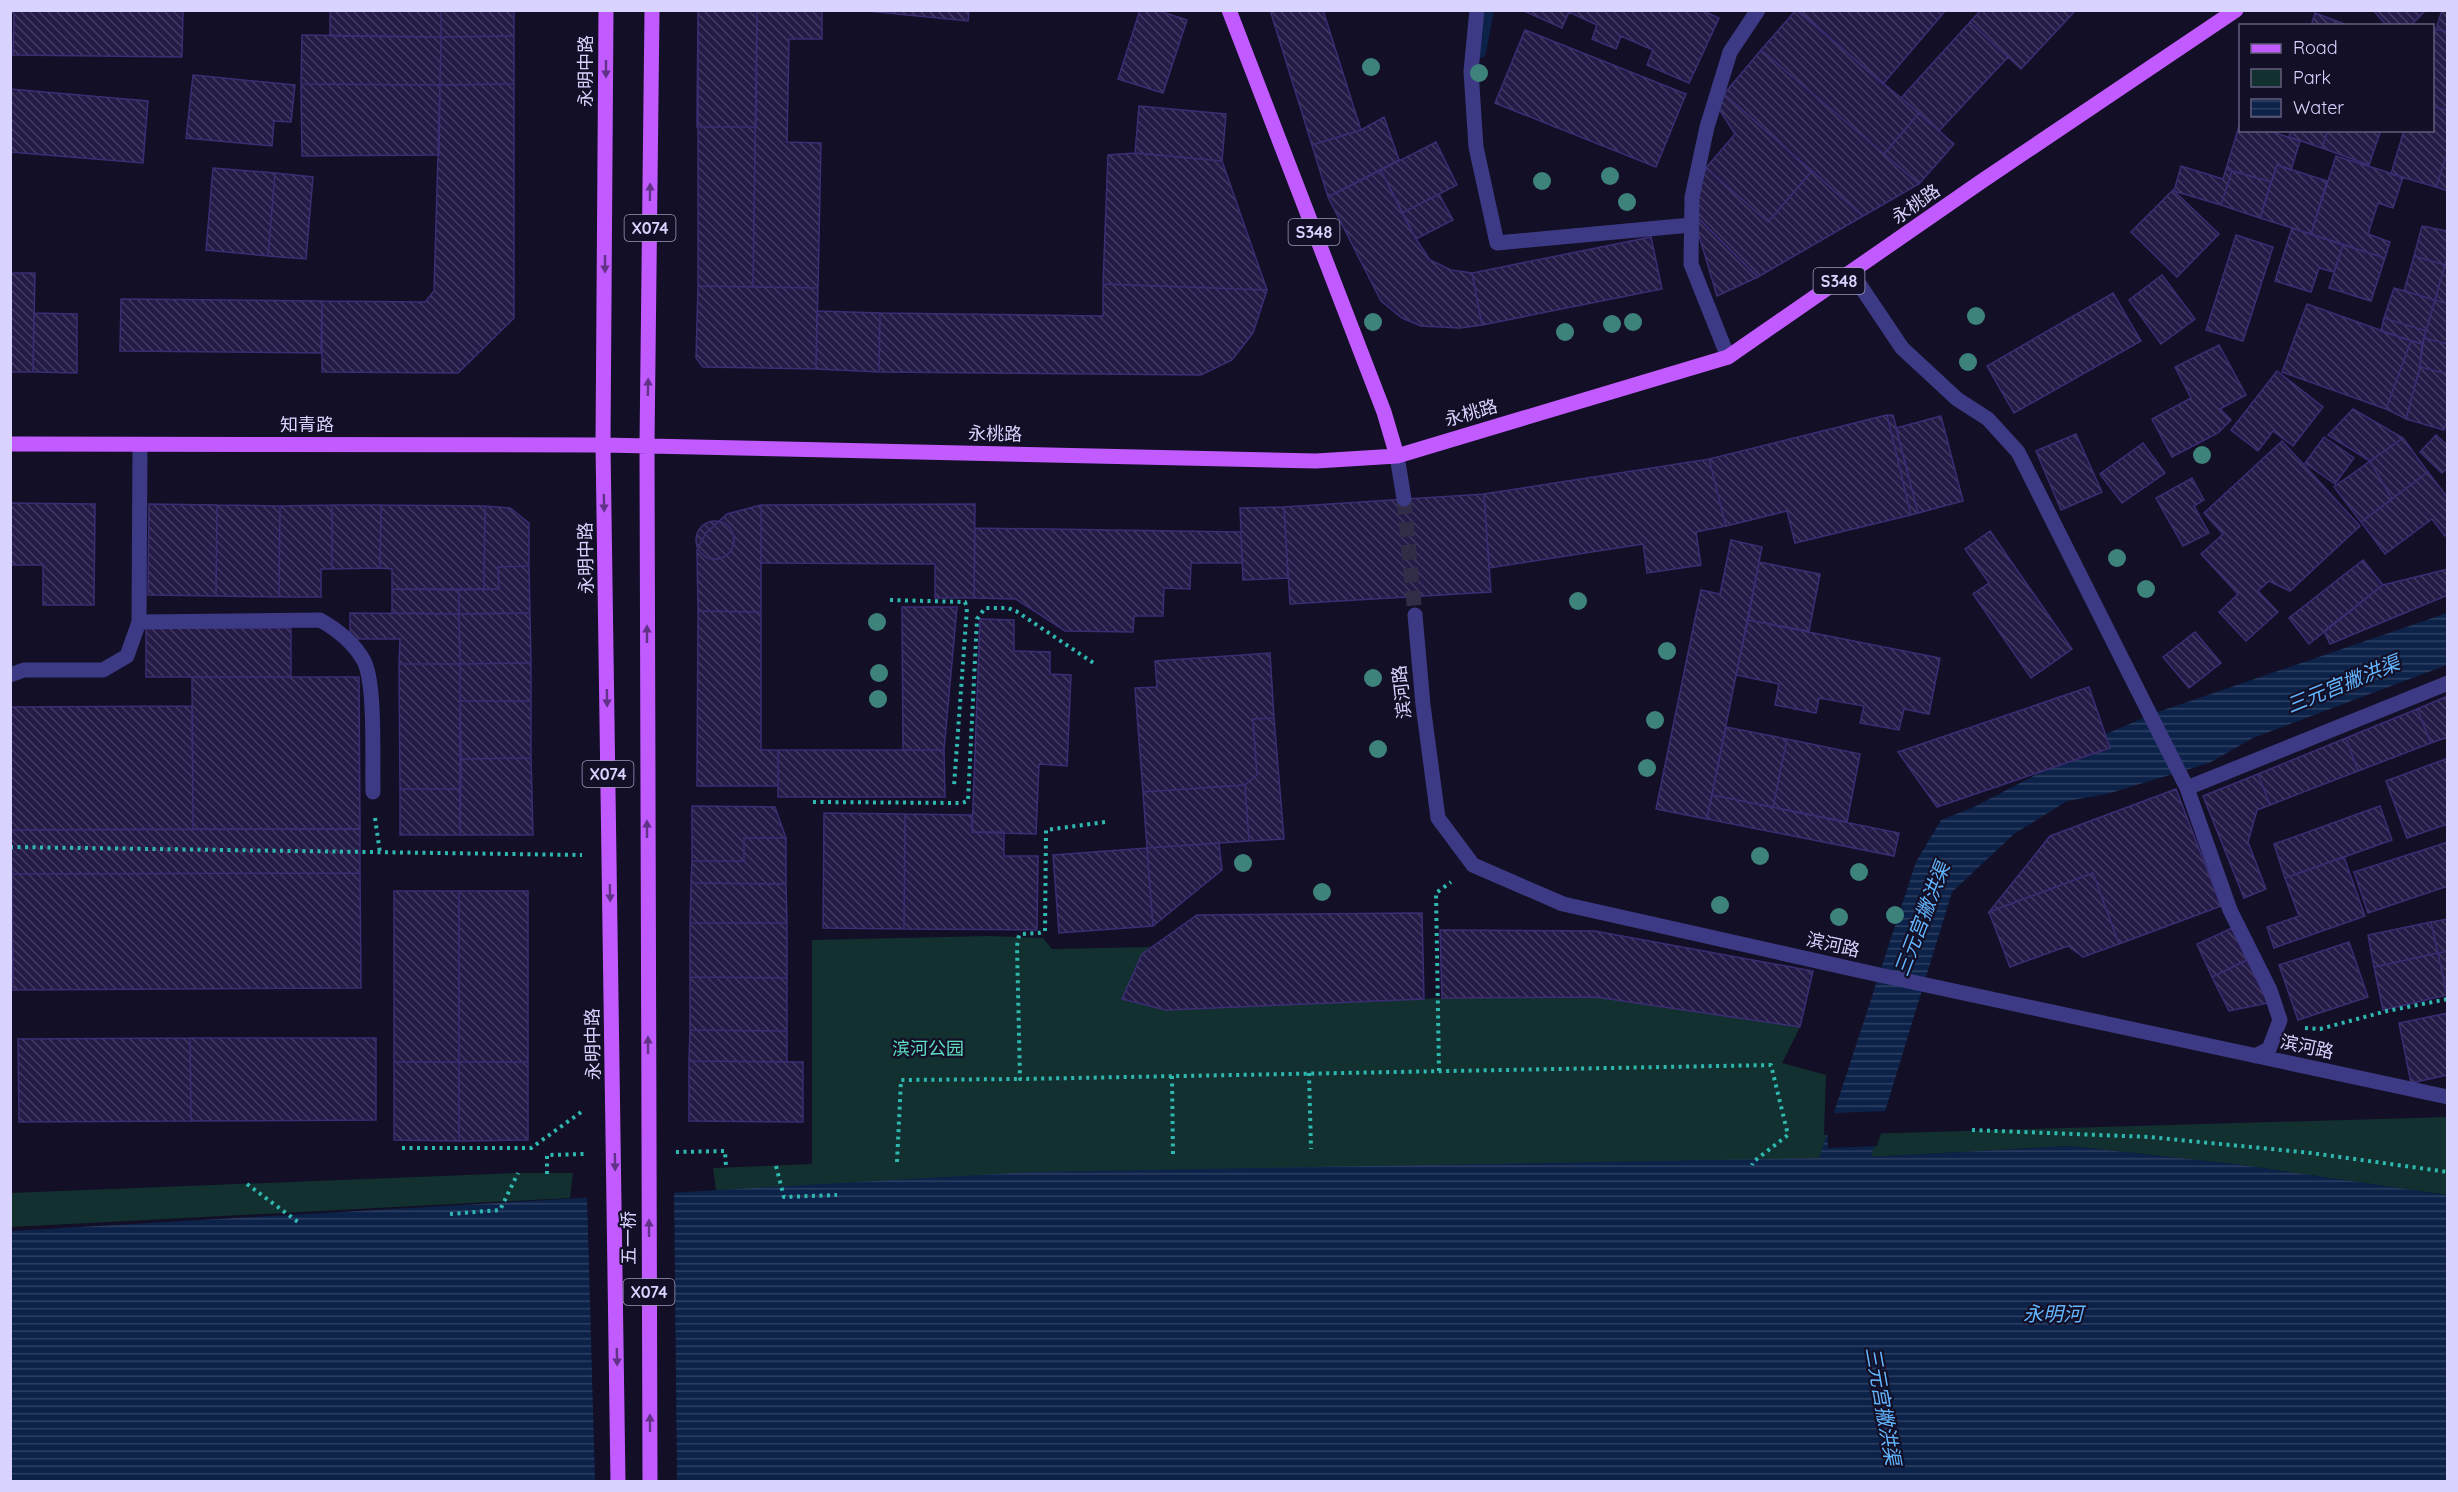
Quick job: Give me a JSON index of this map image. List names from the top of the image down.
{
  "streets": {
    "main road": [
      "永明中路",
      "永桃路",
      "X074",
      "S348",
      "知青路",
      "五一桥"
    ],
    "street": ["滨河路"]
  },
  "crossings": [
    ["永明中路", "永桃路"],
    ["永明中路", "知青路"],
    ["永明中路", "五一桥"],
    ["永桃路", "X074"],
    ["永桃路", "S348"],
    ["永桃路", "知青路"],
    ["永桃路", "五一桥"],
    ["X074", "五一桥"]
  ],
  "water": ["三元宫撇洪渠", "永明河"],
  "parks": ["滨河公园"],
  "legend": ["Road", "Park", "Water"]
}
